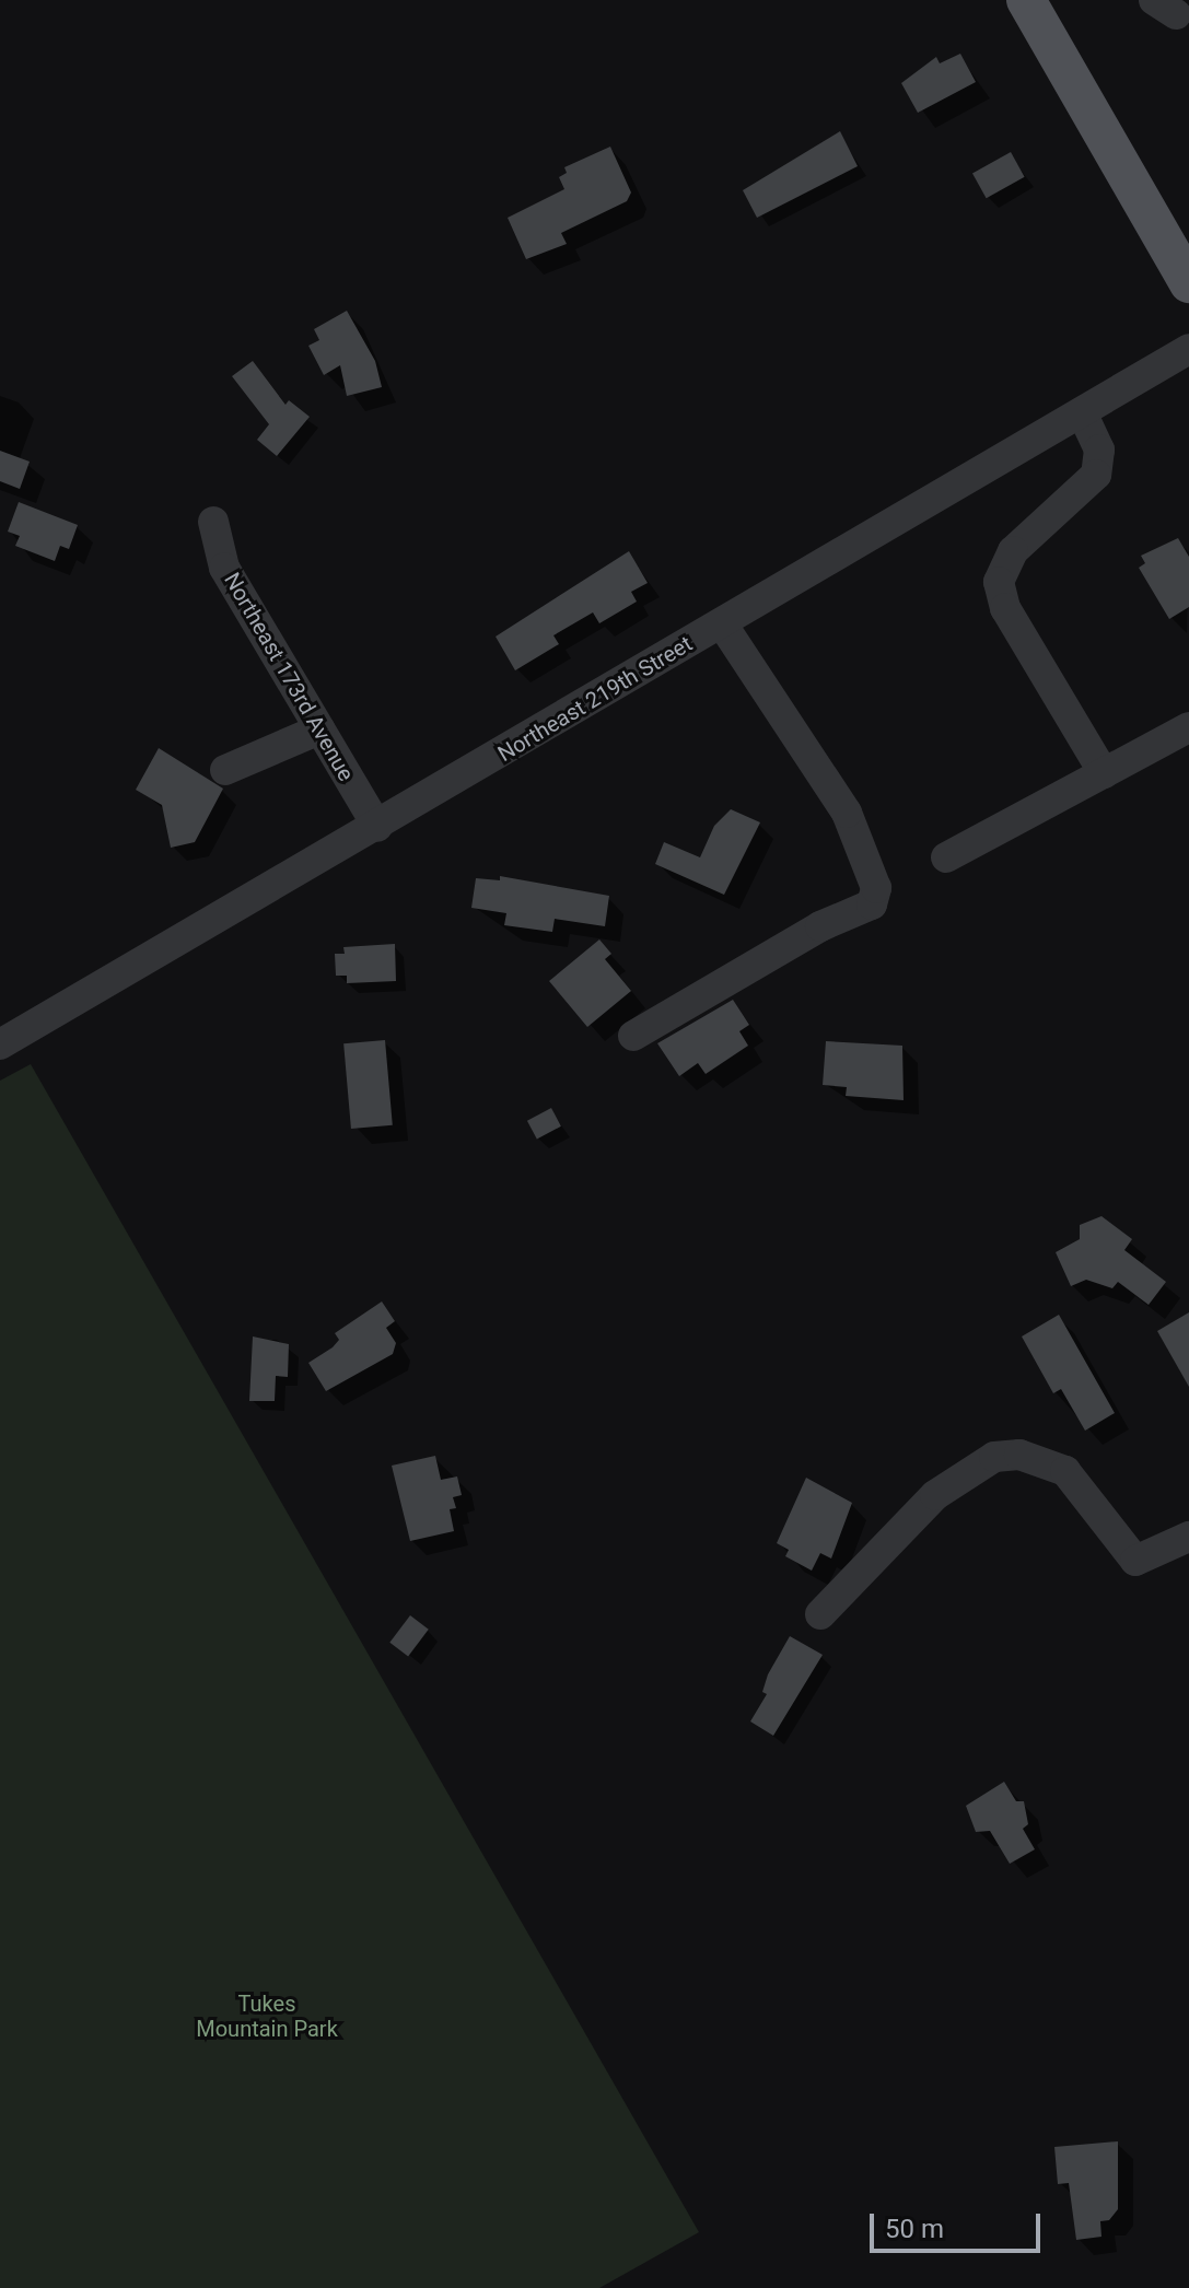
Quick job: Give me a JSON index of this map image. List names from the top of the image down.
{
  "streets": {
    "street": ["Northeast 173rd Avenue", "Northeast 219th Street"]
  },
  "crossings": [
    ["Northeast 173rd Avenue", "Northeast 219th Street"]
  ],
  "parks": ["Tukes Mountain Park"],
  "scale_bar": "50 m"
}
